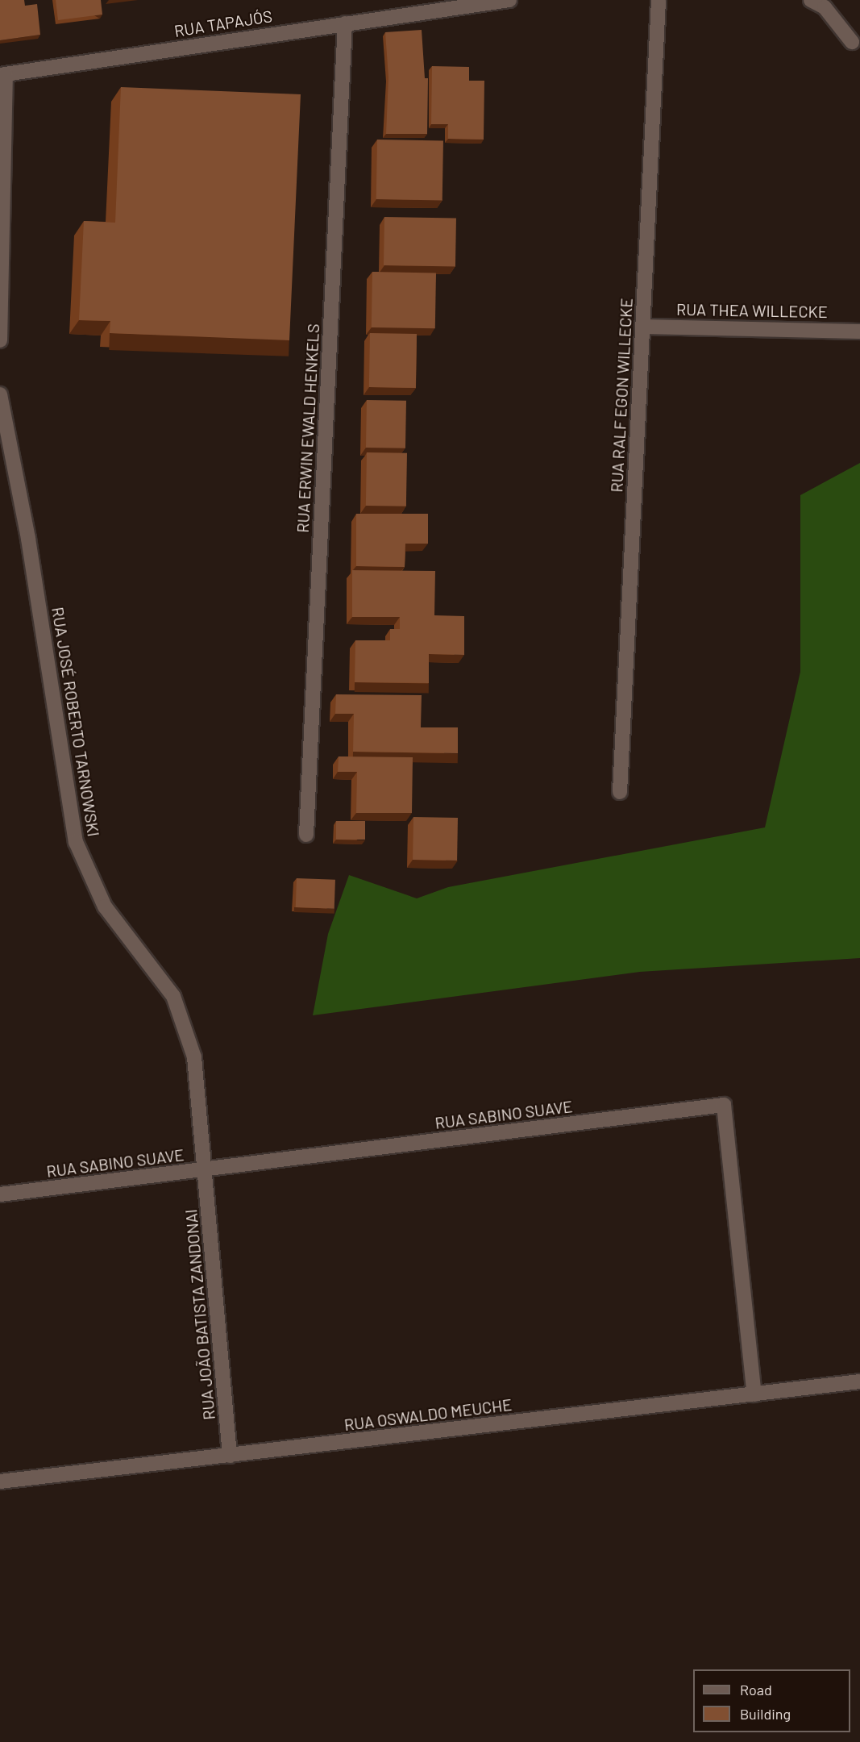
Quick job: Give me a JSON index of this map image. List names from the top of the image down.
{
  "streets": {
    "street": [
      "RUA TAPAJÓS",
      "RUA THEA WILLECKE",
      "RUA RALF EGON WILLECKE",
      "RUA ERWIN EWALD HENKELS",
      "RUA JOSÉ ROBERTO TARNOWSKI",
      "RUA SABINO SUAVE",
      "RUA JOÃO BATISTA ZANDONAI",
      "RUA OSWALDO MEUCHE"
    ]
  },
  "crossings": [
    ["RUA TAPAJÓS", "RUA ERWIN EWALD HENKELS"],
    ["RUA THEA WILLECKE", "RUA RALF EGON WILLECKE"],
    ["RUA JOSÉ ROBERTO TARNOWSKI", "RUA SABINO SUAVE"],
    ["RUA JOSÉ ROBERTO TARNOWSKI", "RUA JOÃO BATISTA ZANDONAI"],
    ["RUA SABINO SUAVE", "RUA JOÃO BATISTA ZANDONAI"],
    ["RUA SABINO SUAVE", "RUA OSWALDO MEUCHE"],
    ["RUA JOÃO BATISTA ZANDONAI", "RUA OSWALDO MEUCHE"]
  ],
  "legend": ["Road", "Building"]
}
